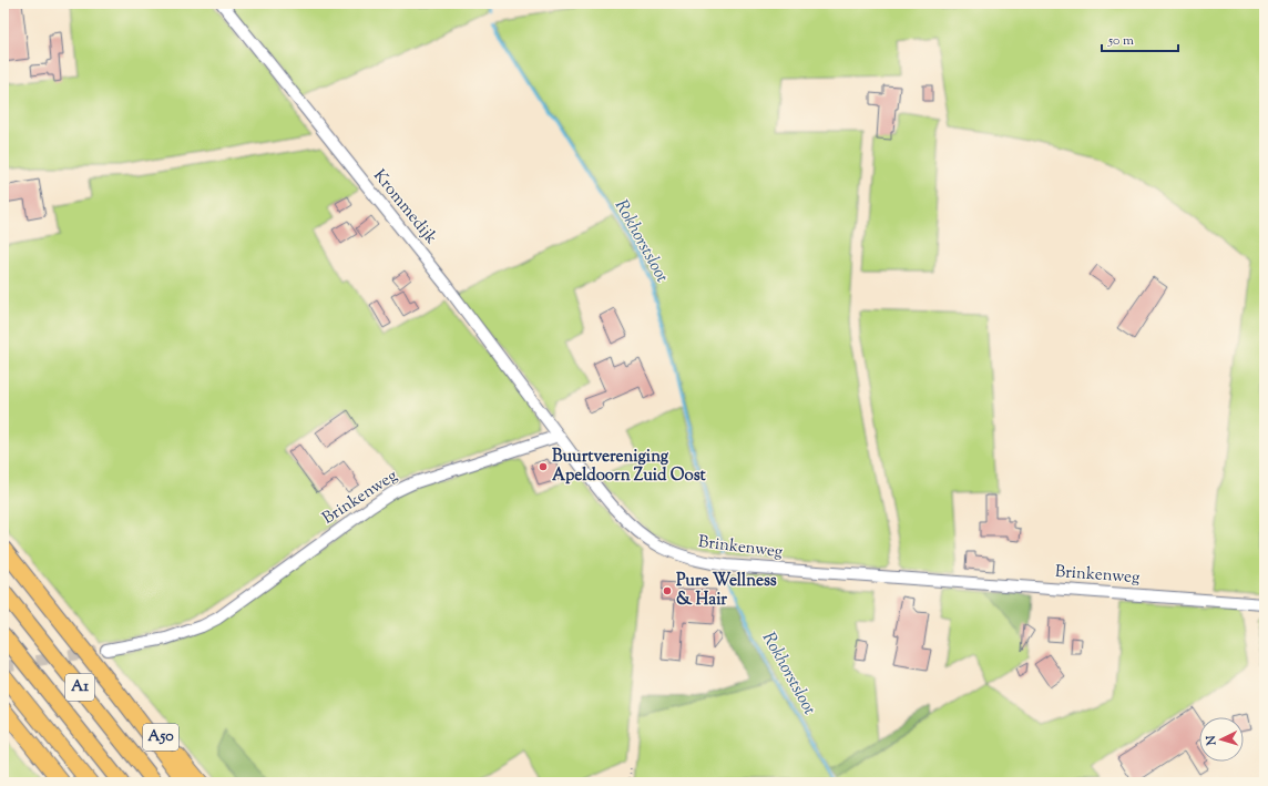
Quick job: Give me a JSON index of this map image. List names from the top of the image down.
{
  "streets": {
    "highway": ["A1", "A50"],
    "street": ["Krommedijk", "Brinkenweg"]
  },
  "crossings": [
    ["Krommedijk", "Brinkenweg"],
    ["A1", "A50"]
  ],
  "water": ["Rokhorstsloot"],
  "places": ["Buurtvereniging Apeldoorn Zuid Oost", "Pure Wellness & Hair"],
  "scale_bar": "50 m",
  "north": "left"
}
